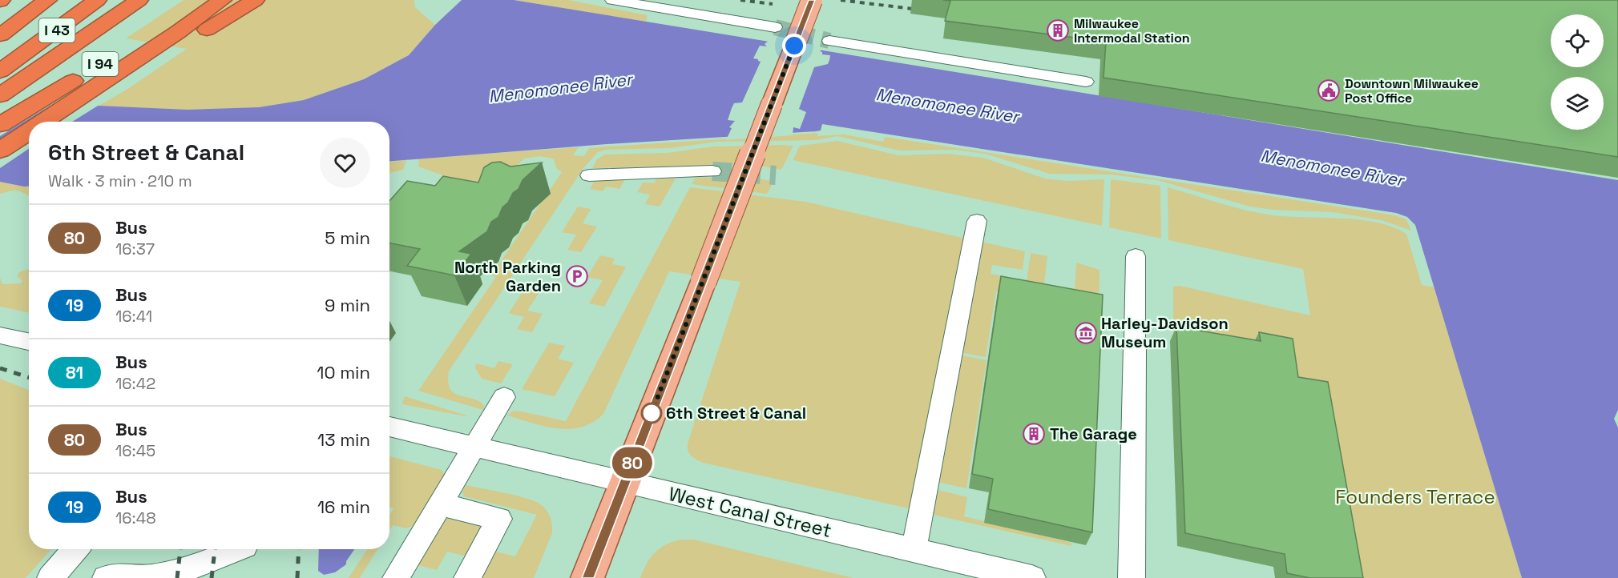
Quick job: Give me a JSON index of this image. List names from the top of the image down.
{
  "streets": {
    "highway": ["I 43", "I 94"],
    "street": ["West Canal Street"]
  },
  "water": ["Menomonee River"],
  "parks": ["Founders Terrace"],
  "places": {
    "building": ["Milwaukee Intermodal Station", "The Garage"],
    "public building": ["Downtown Milwaukee Post Office"],
    "parking": ["North Parking Garden"],
    "museum": ["Harley-Davidson Museum"],
    "other": ["6th Street & Canal"]
  },
  "lines": ["bus line 80"],
  "page": {
    "on_map": "80",
    "heading": ["6th Street & Canal", "Walk · 3 min · 210 m"],
    "list": [
      {
        "mark": "80",
        "name": "Bus",
        "note": "16:37",
        "value": "5 min"
      },
      {
        "mark": "19",
        "name": "Bus",
        "note": "16:41",
        "value": "9 min"
      },
      {
        "mark": "81",
        "name": "Bus",
        "note": "16:42",
        "value": "10 min"
      },
      {
        "mark": "80",
        "name": "Bus",
        "note": "16:45",
        "value": "13 min"
      },
      {
        "mark": "19",
        "name": "Bus",
        "note": "16:48",
        "value": "16 min"
      }
    ]
  }
}
